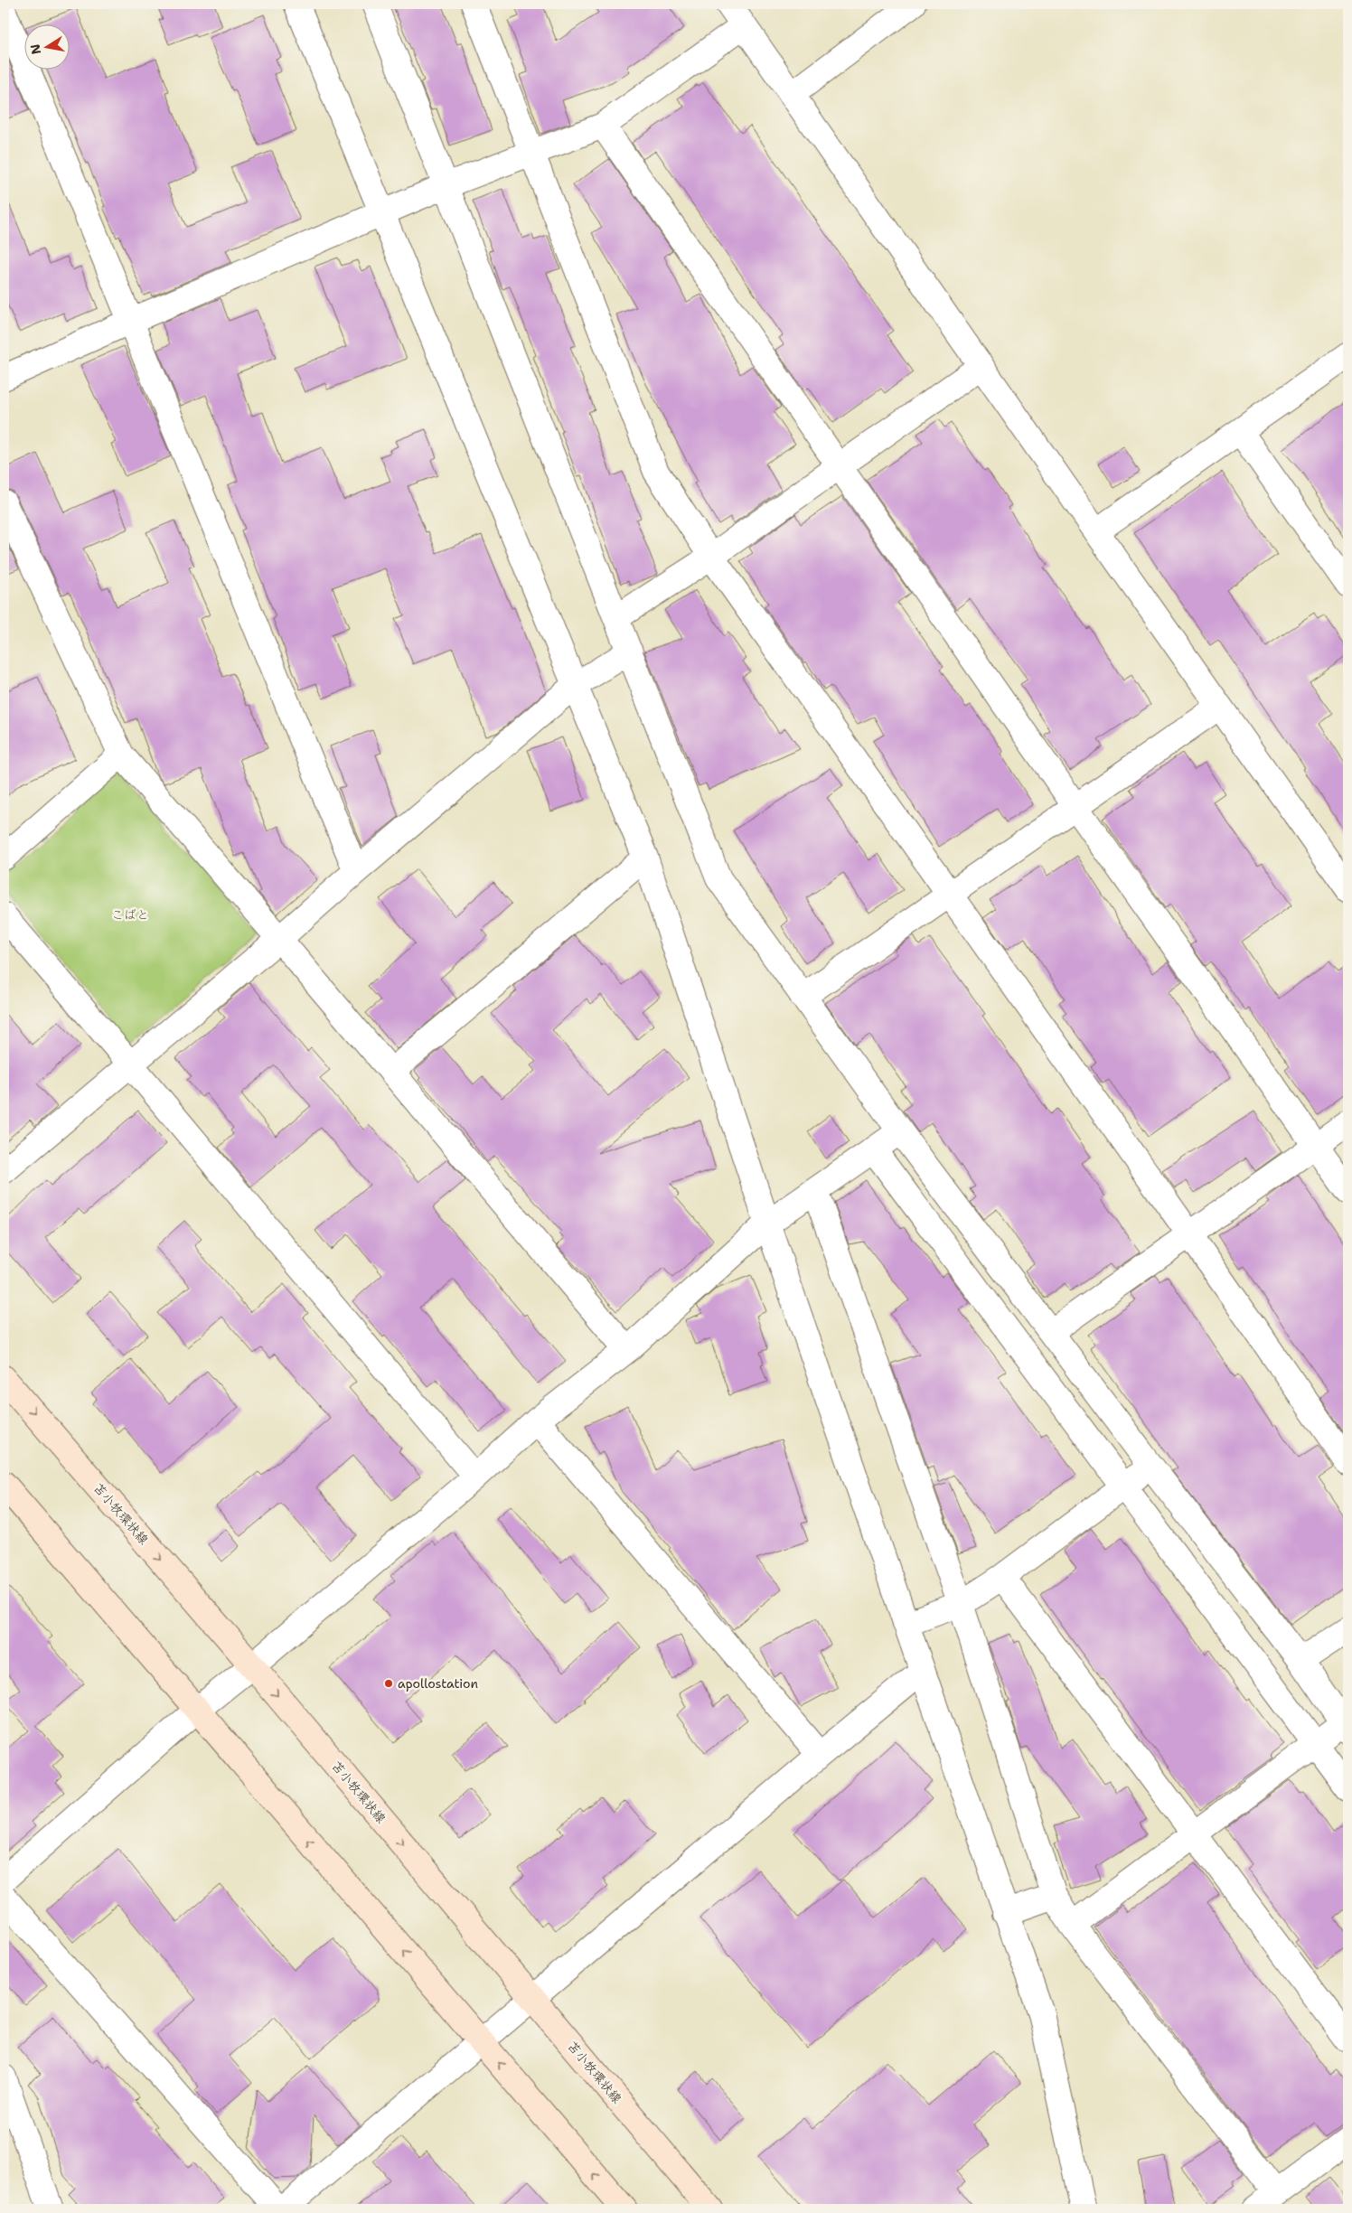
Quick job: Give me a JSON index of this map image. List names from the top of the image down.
{
  "streets": {
    "main road": ["苫小牧環状線"]
  },
  "parks": ["こばと"],
  "places": ["apollostation"],
  "north": "left"
}
